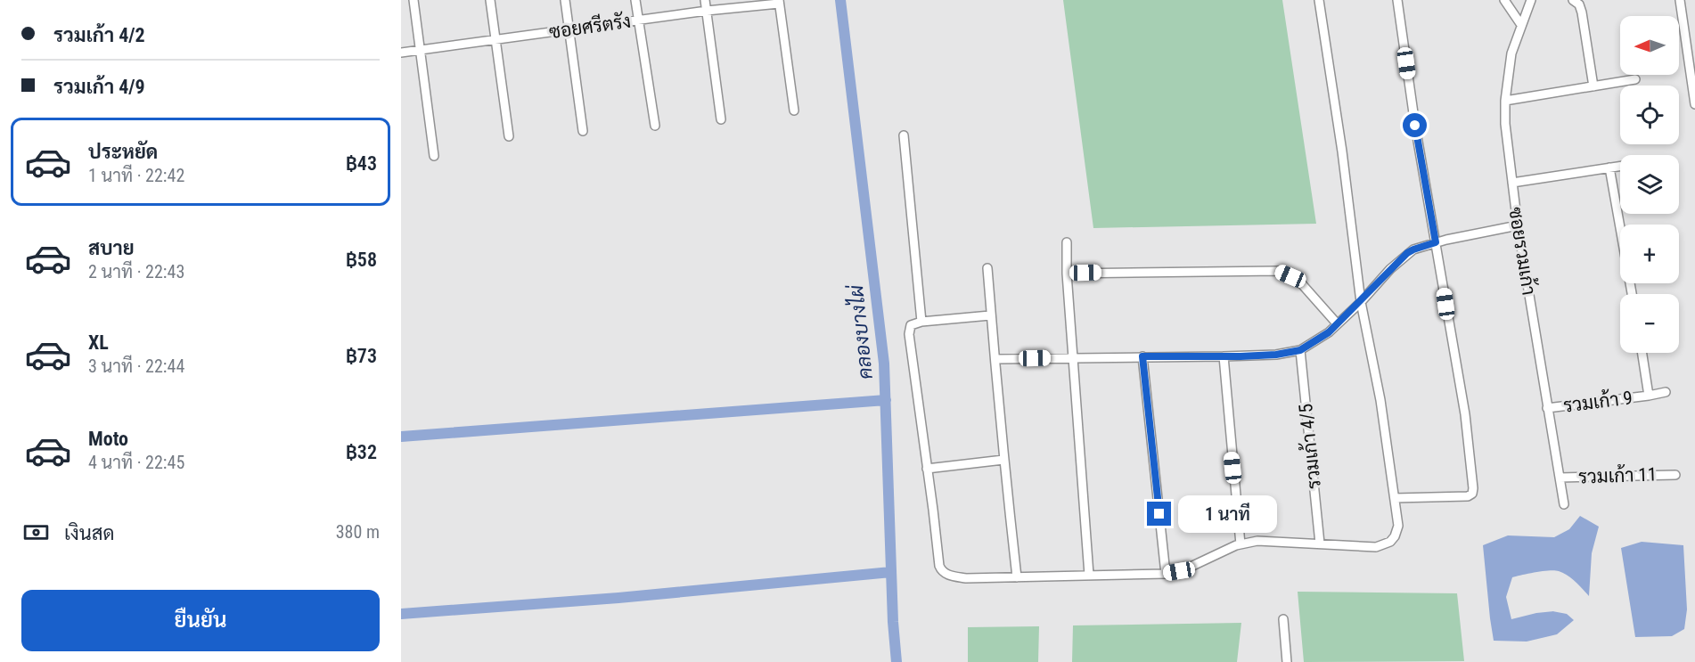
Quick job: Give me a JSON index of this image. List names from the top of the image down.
{
  "streets": {
    "street": [
      "ซอยศรีตรัง",
      "ซอยรวมเก้า",
      "รวมเก้า 9",
      "รวมเก้า 4/5",
      "รวมเก้า 11"
    ]
  },
  "crossings": [
    ["ซอยรวมเก้า", "รวมเก้า 9"],
    ["ซอยรวมเก้า", "รวมเก้า 11"]
  ],
  "water": ["คลองบางไผ่"],
  "north": "left",
  "page": {
    "banner": ["รวมเก้า 4/2", "รวมเก้า 4/9"],
    "map_buttons": ["+", "−"],
    "list": [
      {
        "name": "ประหยัด",
        "note": "1 นาที · 22:42",
        "value": "฿43"
      },
      {
        "name": "สบาย",
        "note": "2 นาที · 22:43",
        "value": "฿58"
      },
      {
        "name": "XL",
        "note": "3 นาที · 22:44",
        "value": "฿73"
      },
      {
        "name": "Moto",
        "note": "4 นาที · 22:45",
        "value": "฿32"
      }
    ],
    "bubble": "1 นาที",
    "pay": ["เงินสด", "380 m"],
    "buttons": "ยืนยัน"
  }
}
